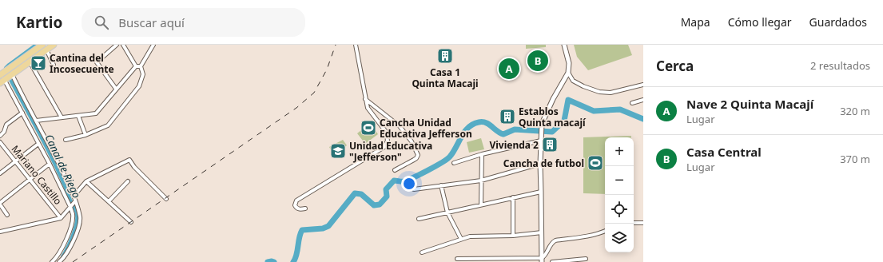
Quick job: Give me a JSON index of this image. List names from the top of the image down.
{
  "streets": {
    "street": ["Mariano Castillo"]
  },
  "water": ["Canal de Riego"],
  "places": {
    "building": ["Casa 1 Quinta Macaji", "Establos Quinta macají", "Vivienda 2"],
    "bar": ["Cantina del Incosecuente"],
    "sports": ["Cancha Unidad Educativa Jefferson", "Cancha de futbol"],
    "school or university": ["Unidad Educativa \"Jefferson\""]
  },
  "page": {
    "header": "Kartio",
    "search": "Buscar aquí",
    "nav": ["Mapa", "Cómo llegar", "Guardados"],
    "heading": ["Cerca", "2 resultados"],
    "pins": ["B", "A"],
    "list": [
      {
        "mark": "A",
        "name": "Nave 2 Quinta Macají",
        "note": "Lugar",
        "value": "320 m"
      },
      {
        "mark": "B",
        "name": "Casa Central",
        "note": "Lugar",
        "value": "370 m"
      }
    ],
    "map_buttons": ["+", "−"]
  }
}
